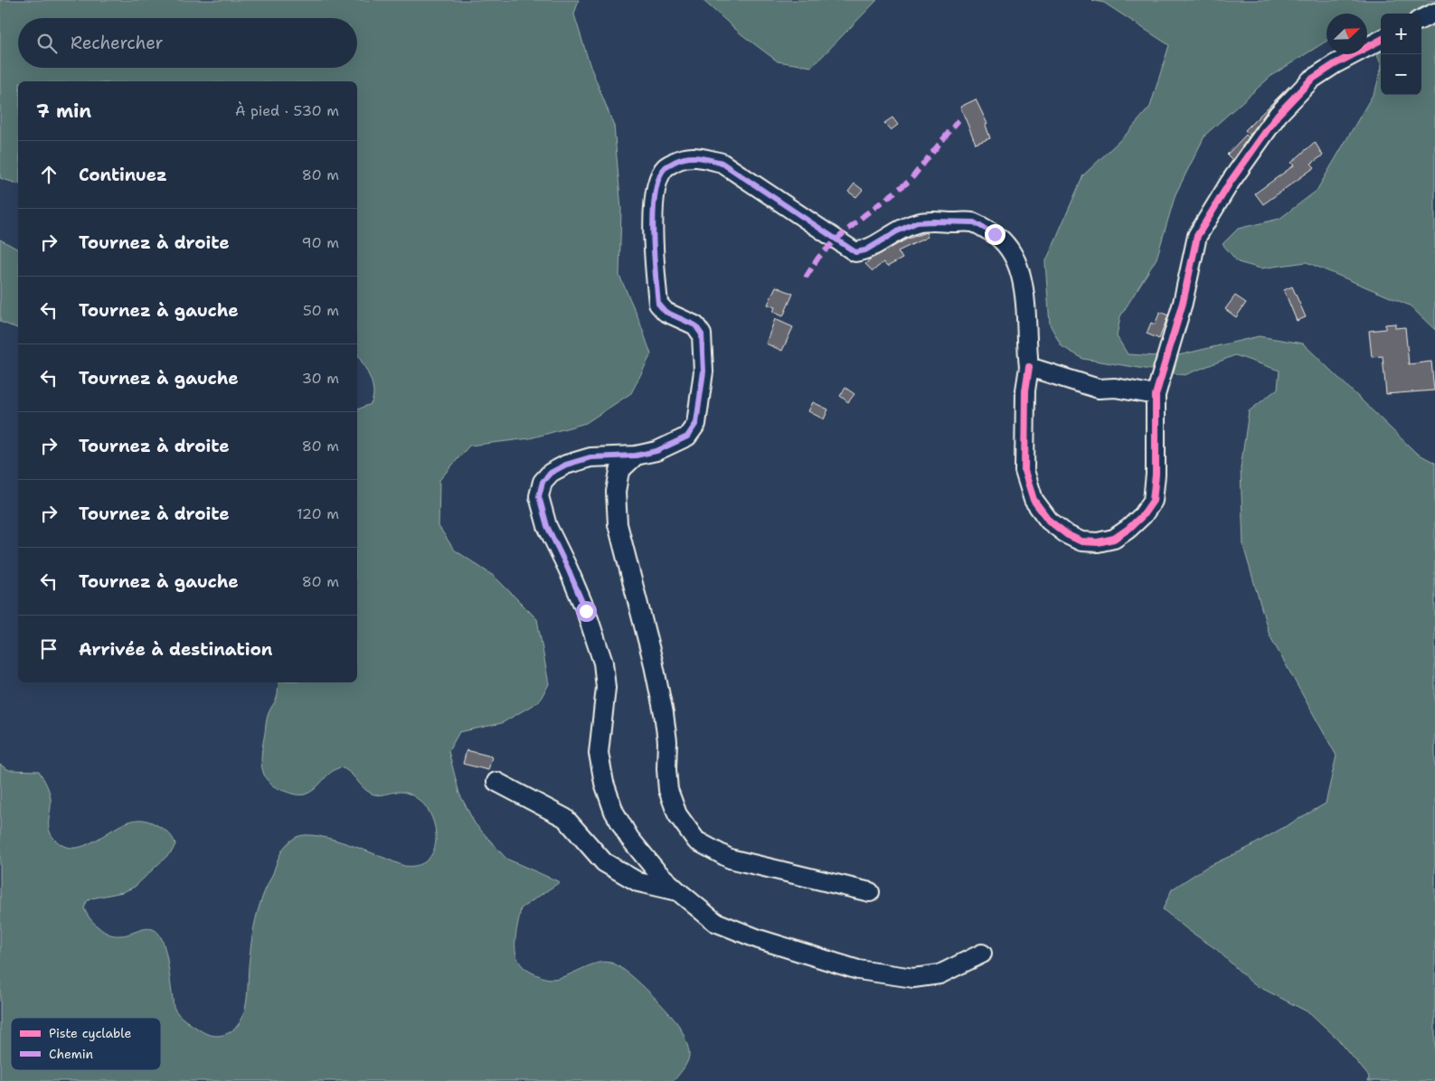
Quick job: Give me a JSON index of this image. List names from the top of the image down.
{
  "legend": ["Piste cyclable", "Chemin"],
  "north": "top right",
  "page": {
    "map_buttons": ["+", "−"],
    "search": "Rechercher",
    "heading": ["7 min", "À pied · 530 m"],
    "list": [
      ["Continuez", "80 m"],
      ["Tournez à droite", "90 m"],
      ["Tournez à gauche", "50 m"],
      ["Tournez à gauche", "30 m"],
      ["Tournez à droite", "80 m"],
      ["Tournez à droite", "120 m"],
      ["Tournez à gauche", "80 m"],
      "Arrivée à destination"
    ]
  }
}
